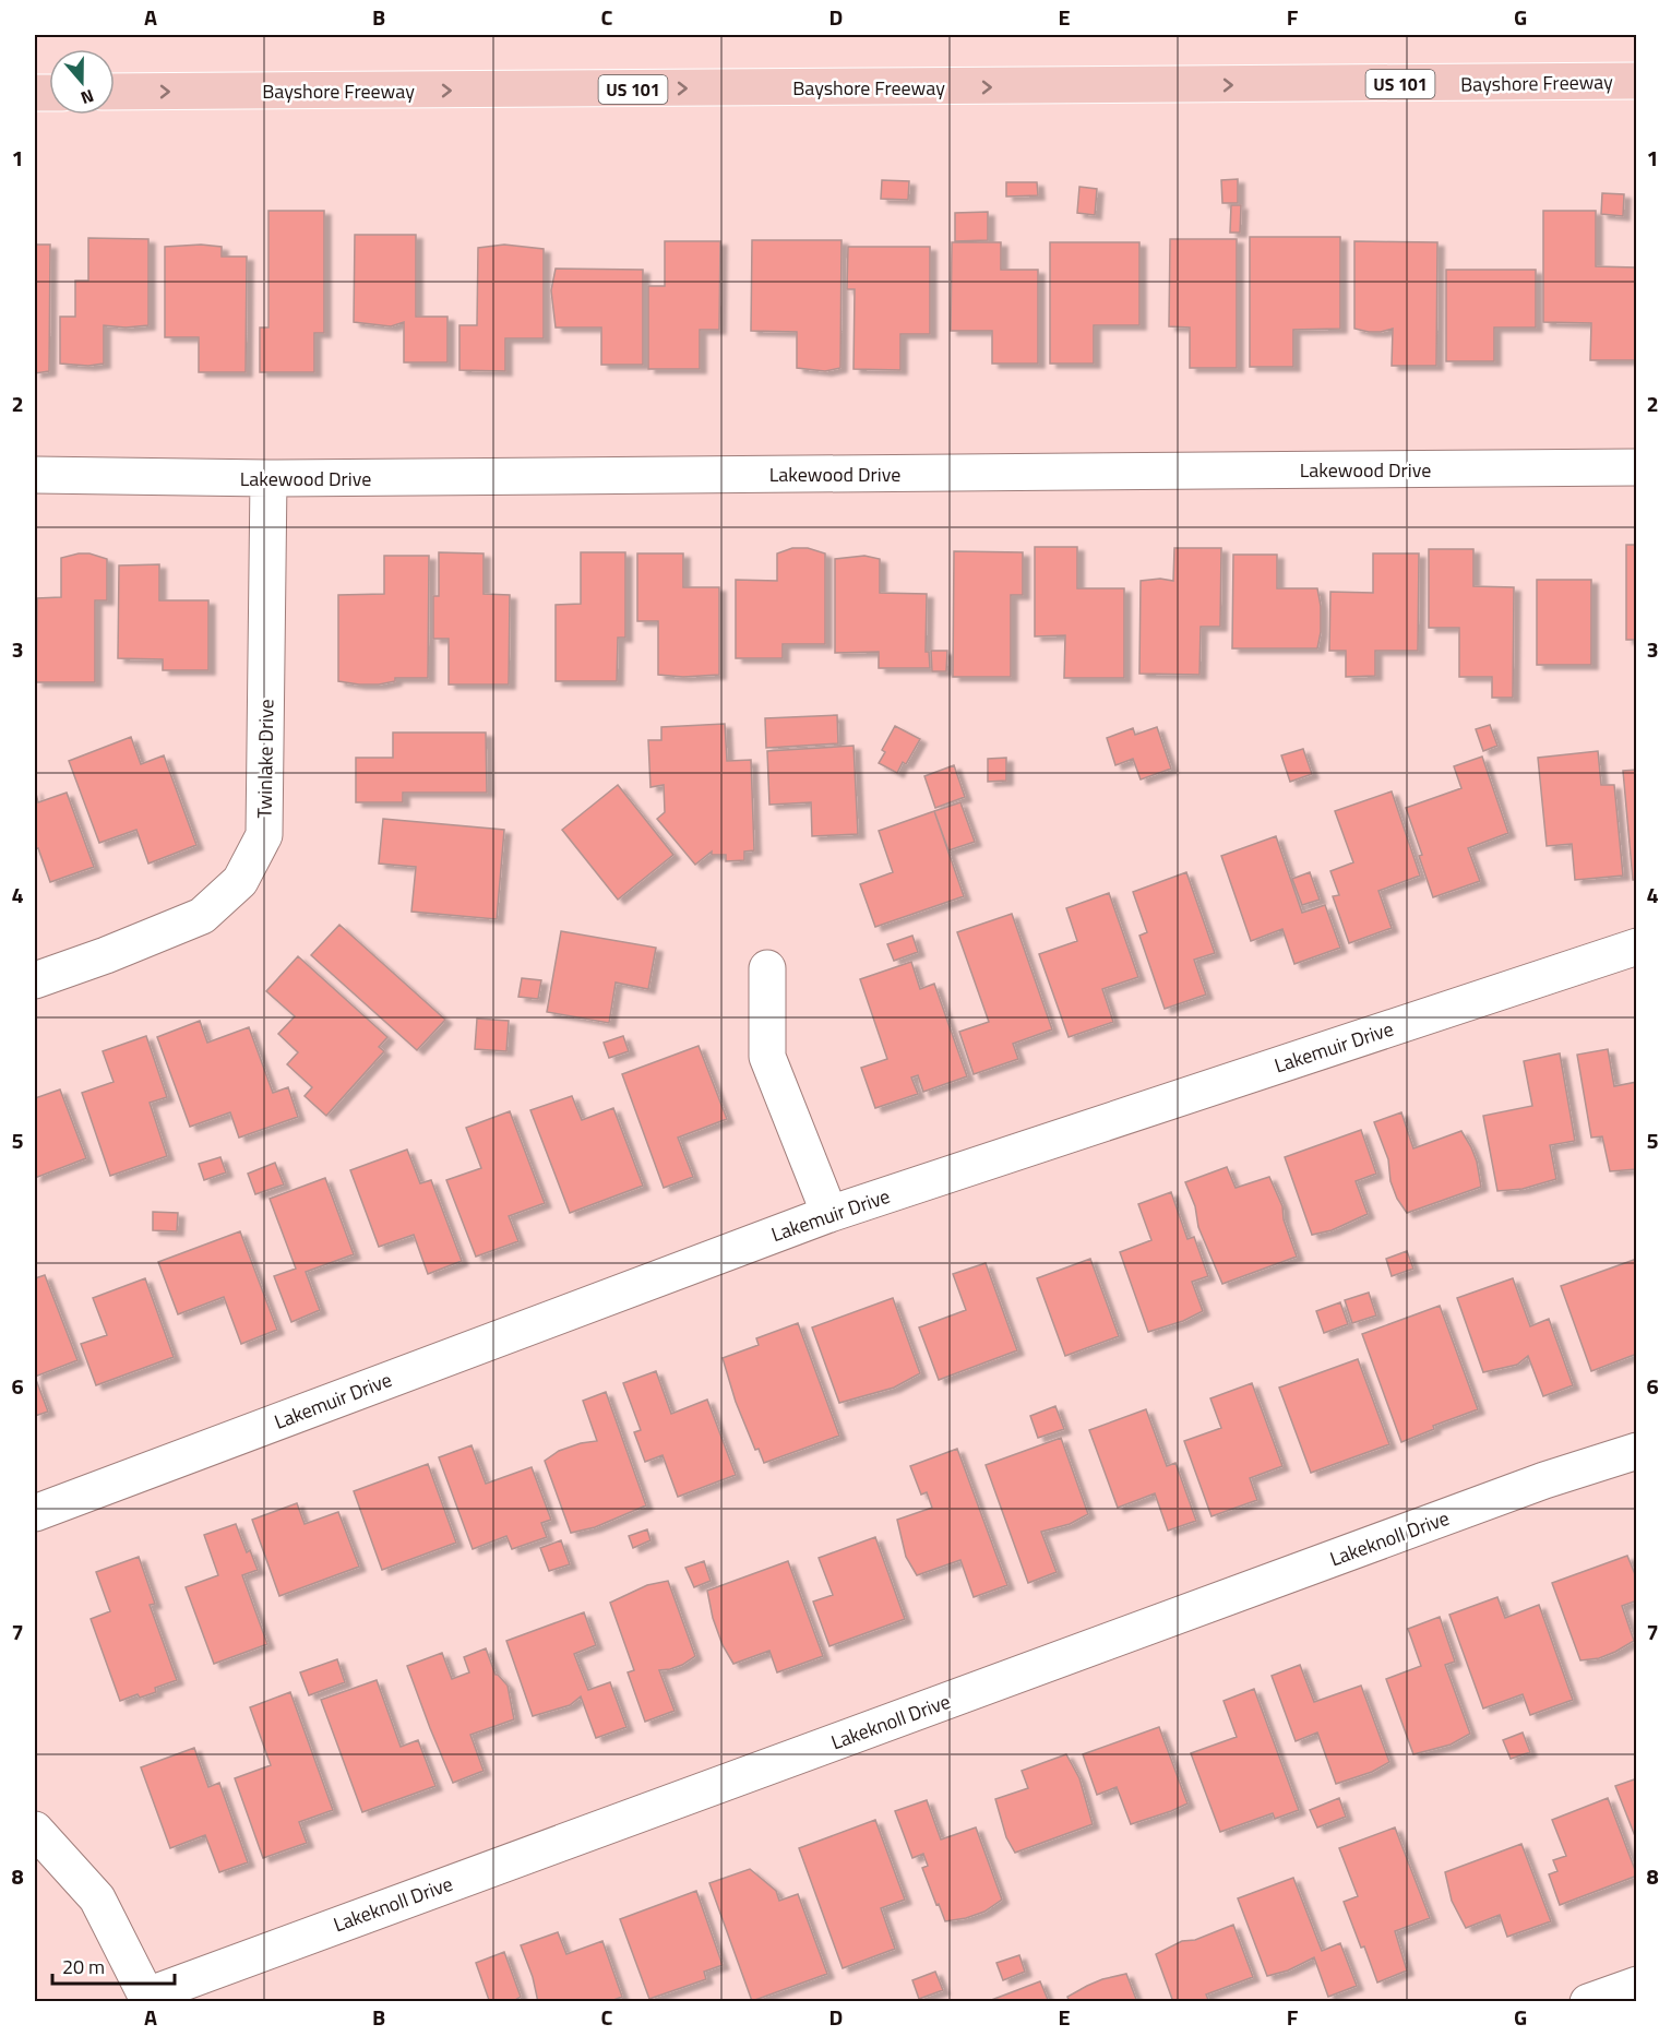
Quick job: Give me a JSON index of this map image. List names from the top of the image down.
{
  "streets": {
    "highway": ["Bayshore Freeway", "US 101"],
    "street": [
      "Lakewood Drive",
      "Twinlake Drive",
      "Lakemuir Drive",
      "Lakeknoll Drive"
    ]
  },
  "crossings": [
    ["Lakewood Drive", "Twinlake Drive"]
  ],
  "one_way": ["Bayshore Freeway"],
  "scale_bar": "20 m",
  "north": "bottom",
  "grid": {
    "columns": [
      "A",
      "B",
      "C",
      "D",
      "E",
      "F",
      "G"
    ],
    "rows": [
      "1",
      "2",
      "3",
      "4",
      "5",
      "6",
      "7",
      "8"
    ]
  }
}
